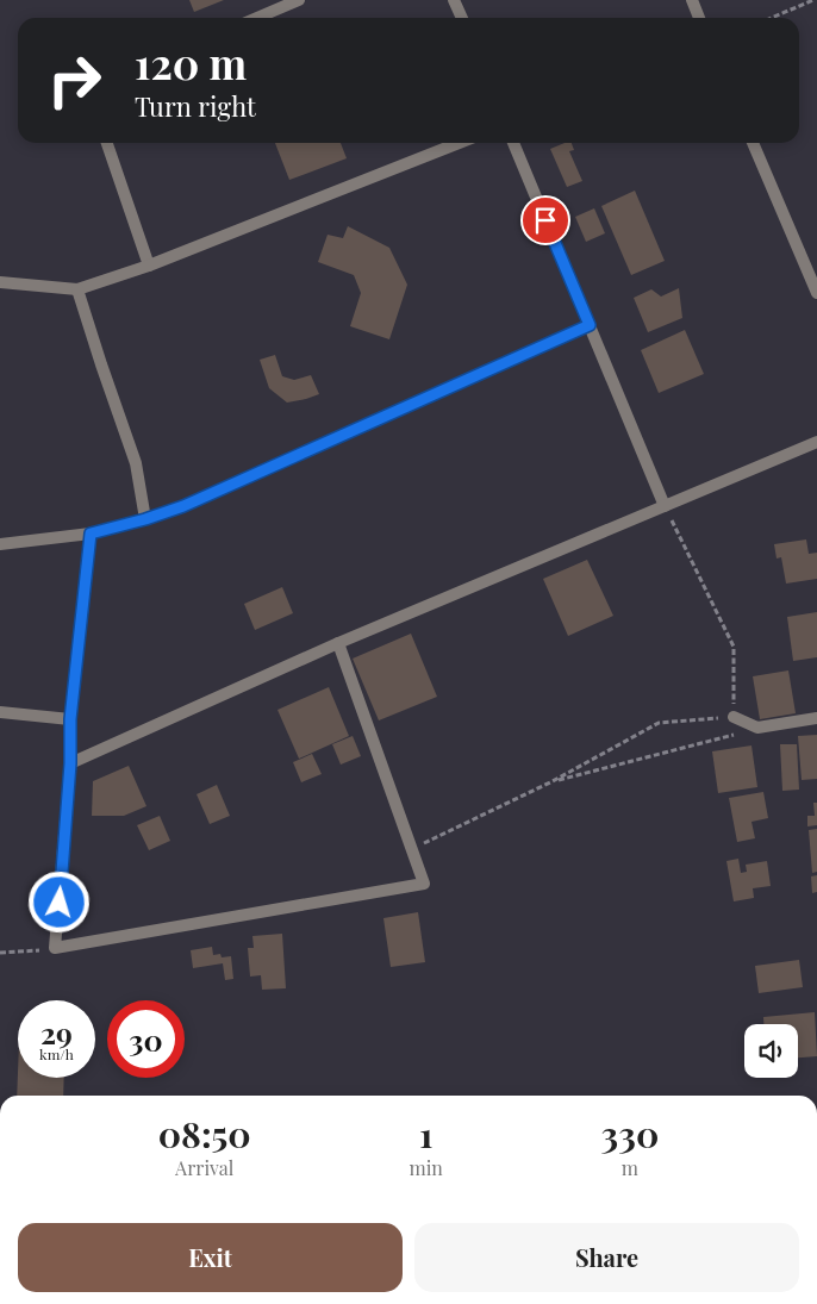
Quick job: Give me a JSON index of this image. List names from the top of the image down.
{
  "page": {
    "turn": ["120 m", "Turn right"],
    "speed": "29 km/h",
    "limit": "30",
    "eta": [
      "08:50",
      "Arrival",
      "1",
      "min",
      "330",
      "m"
    ],
    "buttons": ["Exit", "Share"]
  }
}
